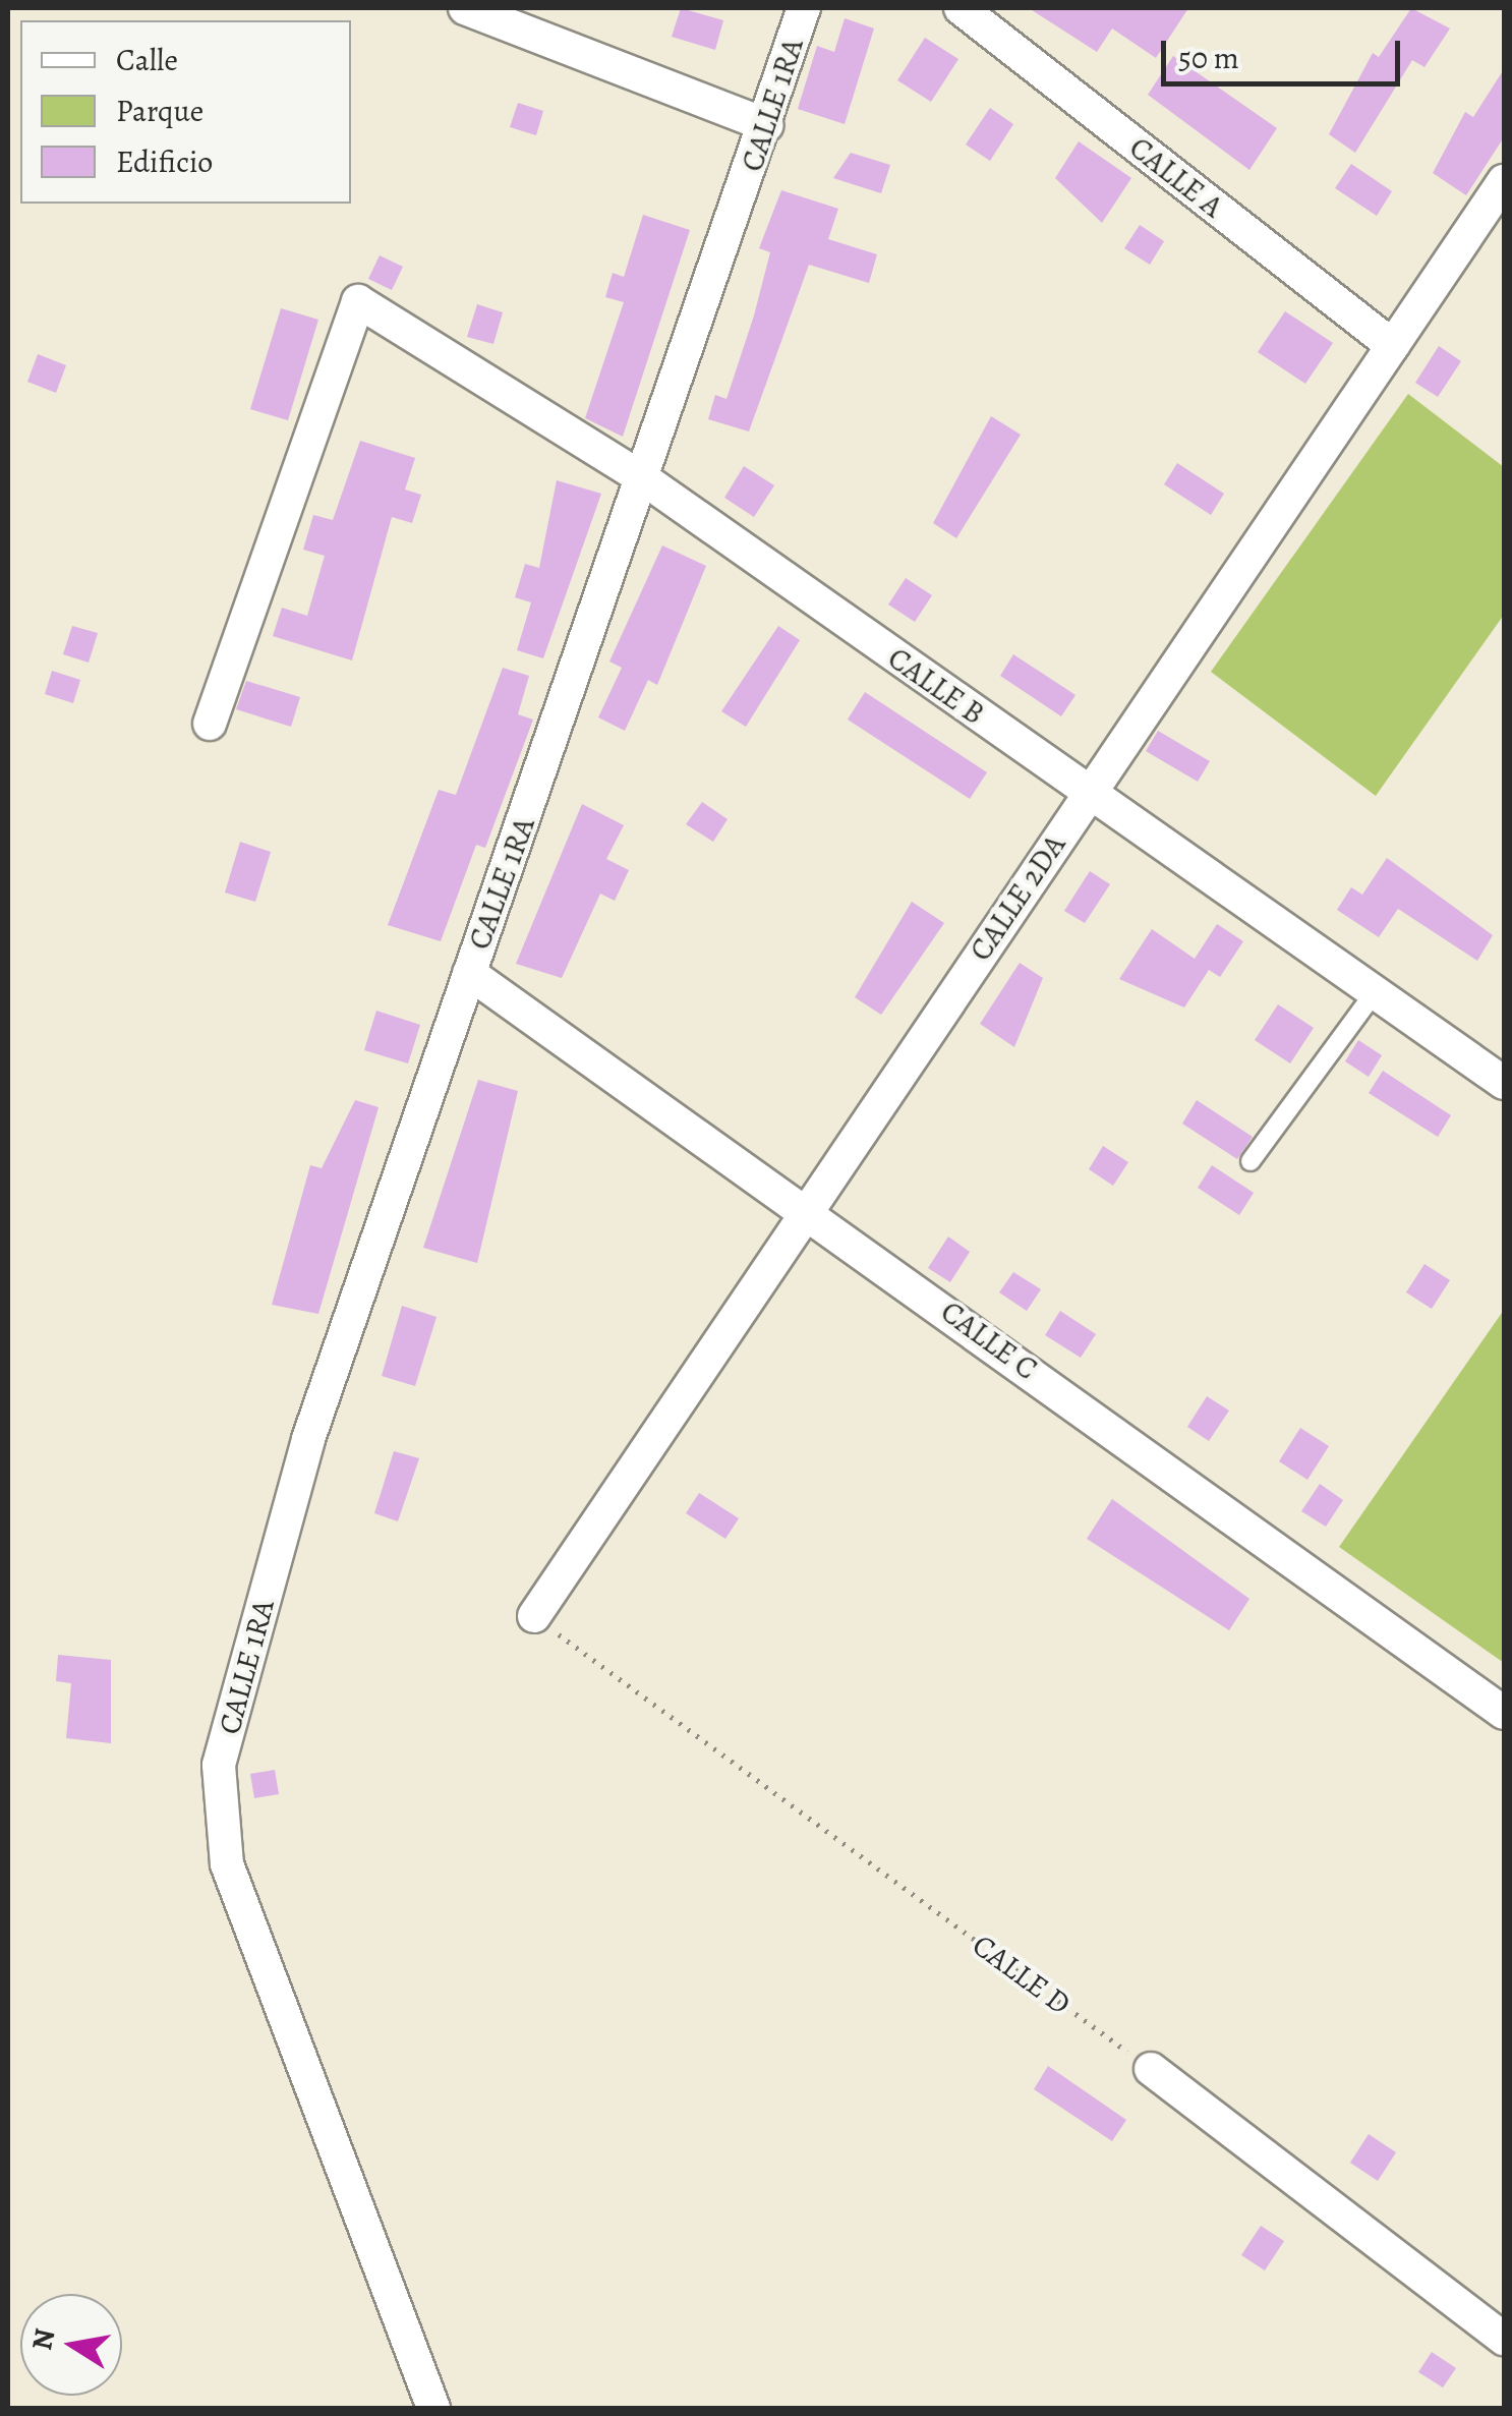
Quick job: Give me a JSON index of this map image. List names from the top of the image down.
{
  "streets": {
    "street": [
      "CALLE 1RA",
      "CALLE A",
      "CALLE B",
      "CALLE 2DA",
      "CALLE C"
    ],
    "path": ["CALLE D"]
  },
  "crossings": [
    ["CALLE 1RA", "CALLE B"],
    ["CALLE 1RA", "CALLE C"],
    ["CALLE A", "CALLE 2DA"],
    ["CALLE B", "CALLE 2DA"],
    ["CALLE 2DA", "CALLE C"],
    ["CALLE 2DA", "CALLE D"]
  ],
  "legend": ["Calle", "Parque", "Edificio"],
  "scale_bar": "50 m",
  "north": "left"
}
